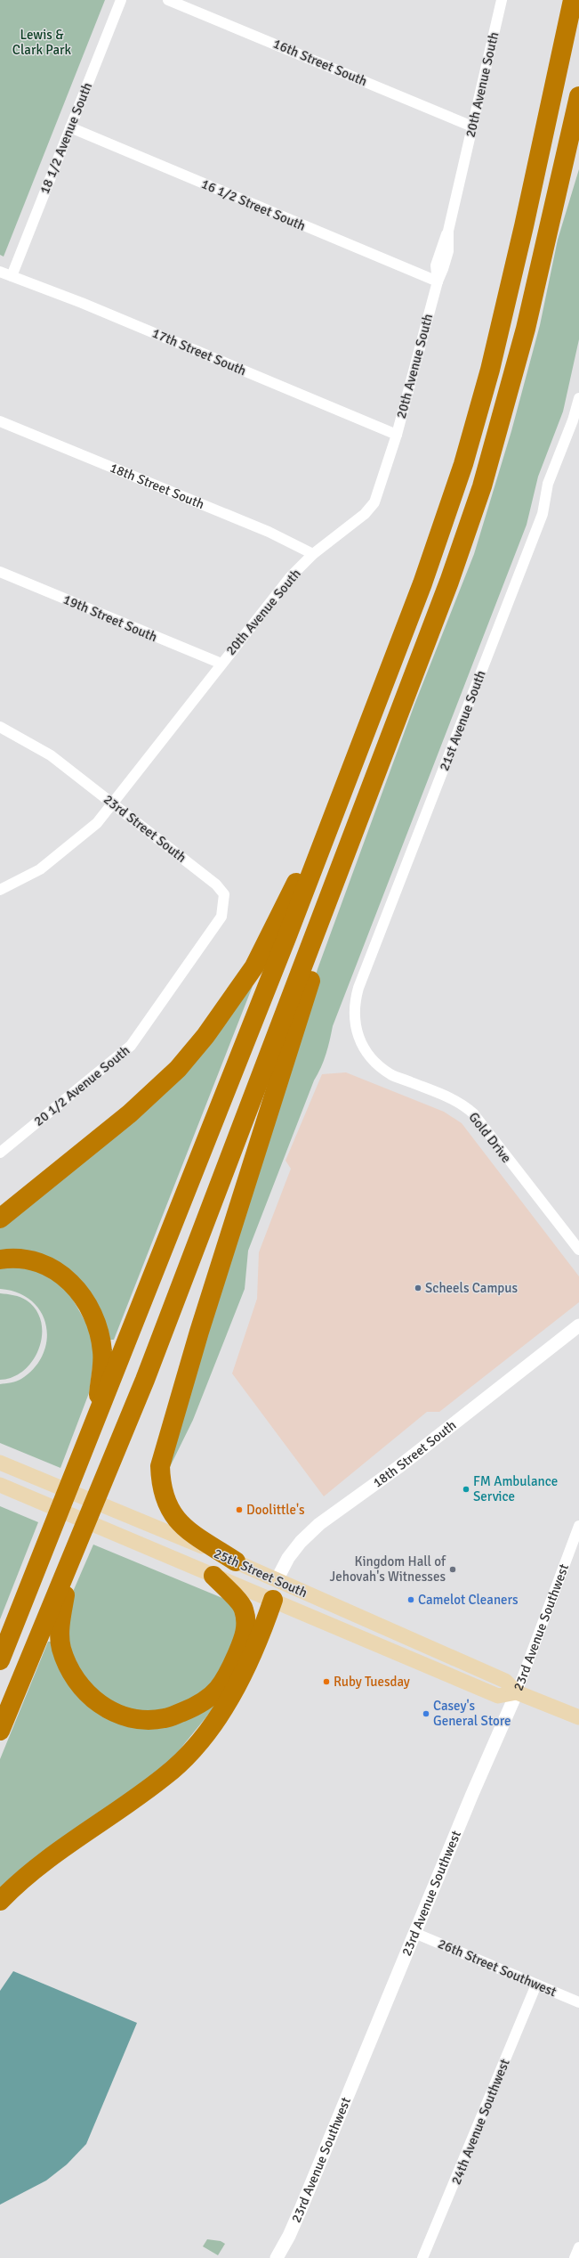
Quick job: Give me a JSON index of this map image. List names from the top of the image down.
{
  "streets": {
    "main road": ["18th Street South", "25th Street South"],
    "street": [
      "16th Street South",
      "20th Avenue South",
      "18 1/2 Avenue South",
      "16 1/2 Street South",
      "17th Street South",
      "19th Street South",
      "21st Avenue South",
      "23rd Street South",
      "20 1/2 Avenue South",
      "Gold Drive",
      "23rd Avenue Southwest",
      "26th Street Southwest",
      "24th Avenue Southwest"
    ]
  },
  "crossings": [
    ["16th Street South", "20th Avenue South"],
    ["20th Avenue South", "16 1/2 Street South"],
    ["20th Avenue South", "17th Street South"],
    ["20th Avenue South", "18th Street South"],
    ["20th Avenue South", "19th Street South"],
    ["20th Avenue South", "23rd Street South"],
    ["18 1/2 Avenue South", "16 1/2 Street South"],
    ["18 1/2 Avenue South", "17th Street South"],
    ["18th Street South", "25th Street South"],
    ["21st Avenue South", "Gold Drive"],
    ["23rd Street South", "20 1/2 Avenue South"],
    ["25th Street South", "23rd Avenue Southwest"],
    ["23rd Avenue Southwest", "26th Street Southwest"],
    ["26th Street Southwest", "24th Avenue Southwest"]
  ],
  "parks": ["Lewis & Clark Park"],
  "places": [
    "Scheels Campus",
    "FM Ambulance Service",
    "Doolittle's",
    "Kingdom Hall of Jehovah's Witnesses",
    "Camelot Cleaners",
    "Ruby Tuesday",
    "Casey's General Store"
  ]
}
